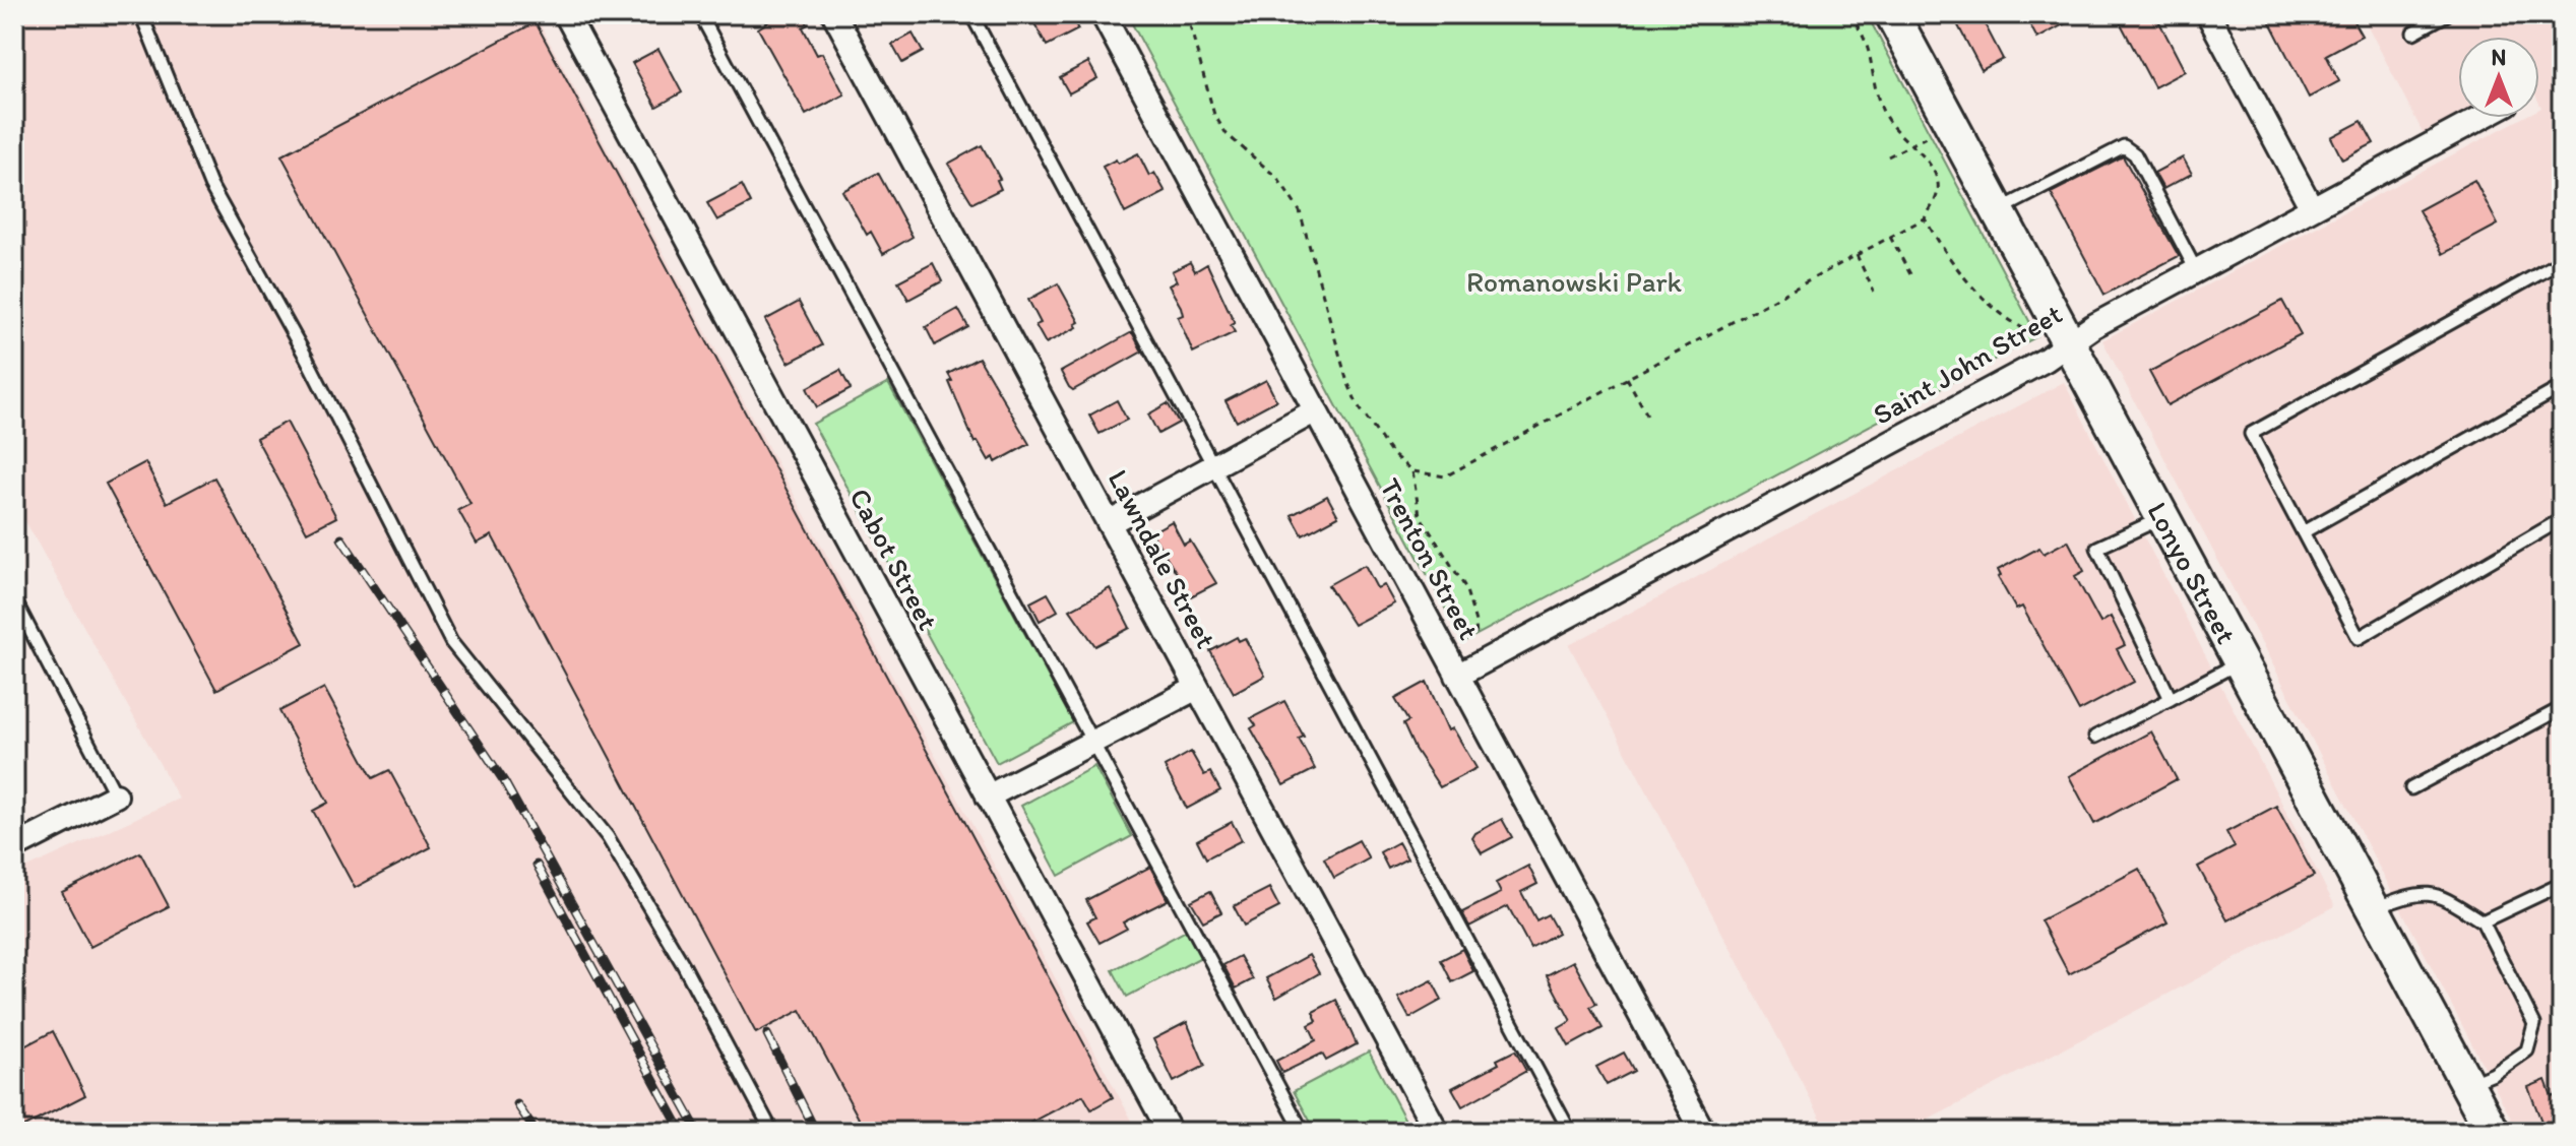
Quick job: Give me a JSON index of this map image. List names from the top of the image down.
{
  "streets": {
    "street": [
      "Saint John Street",
      "Cabot Street",
      "Lawndale Street",
      "Trenton Street",
      "Lonyo Street"
    ]
  },
  "crossings": [
    ["Saint John Street", "Trenton Street"],
    ["Saint John Street", "Lonyo Street"]
  ],
  "parks": ["Romanowski Park"],
  "north": "top"
}
